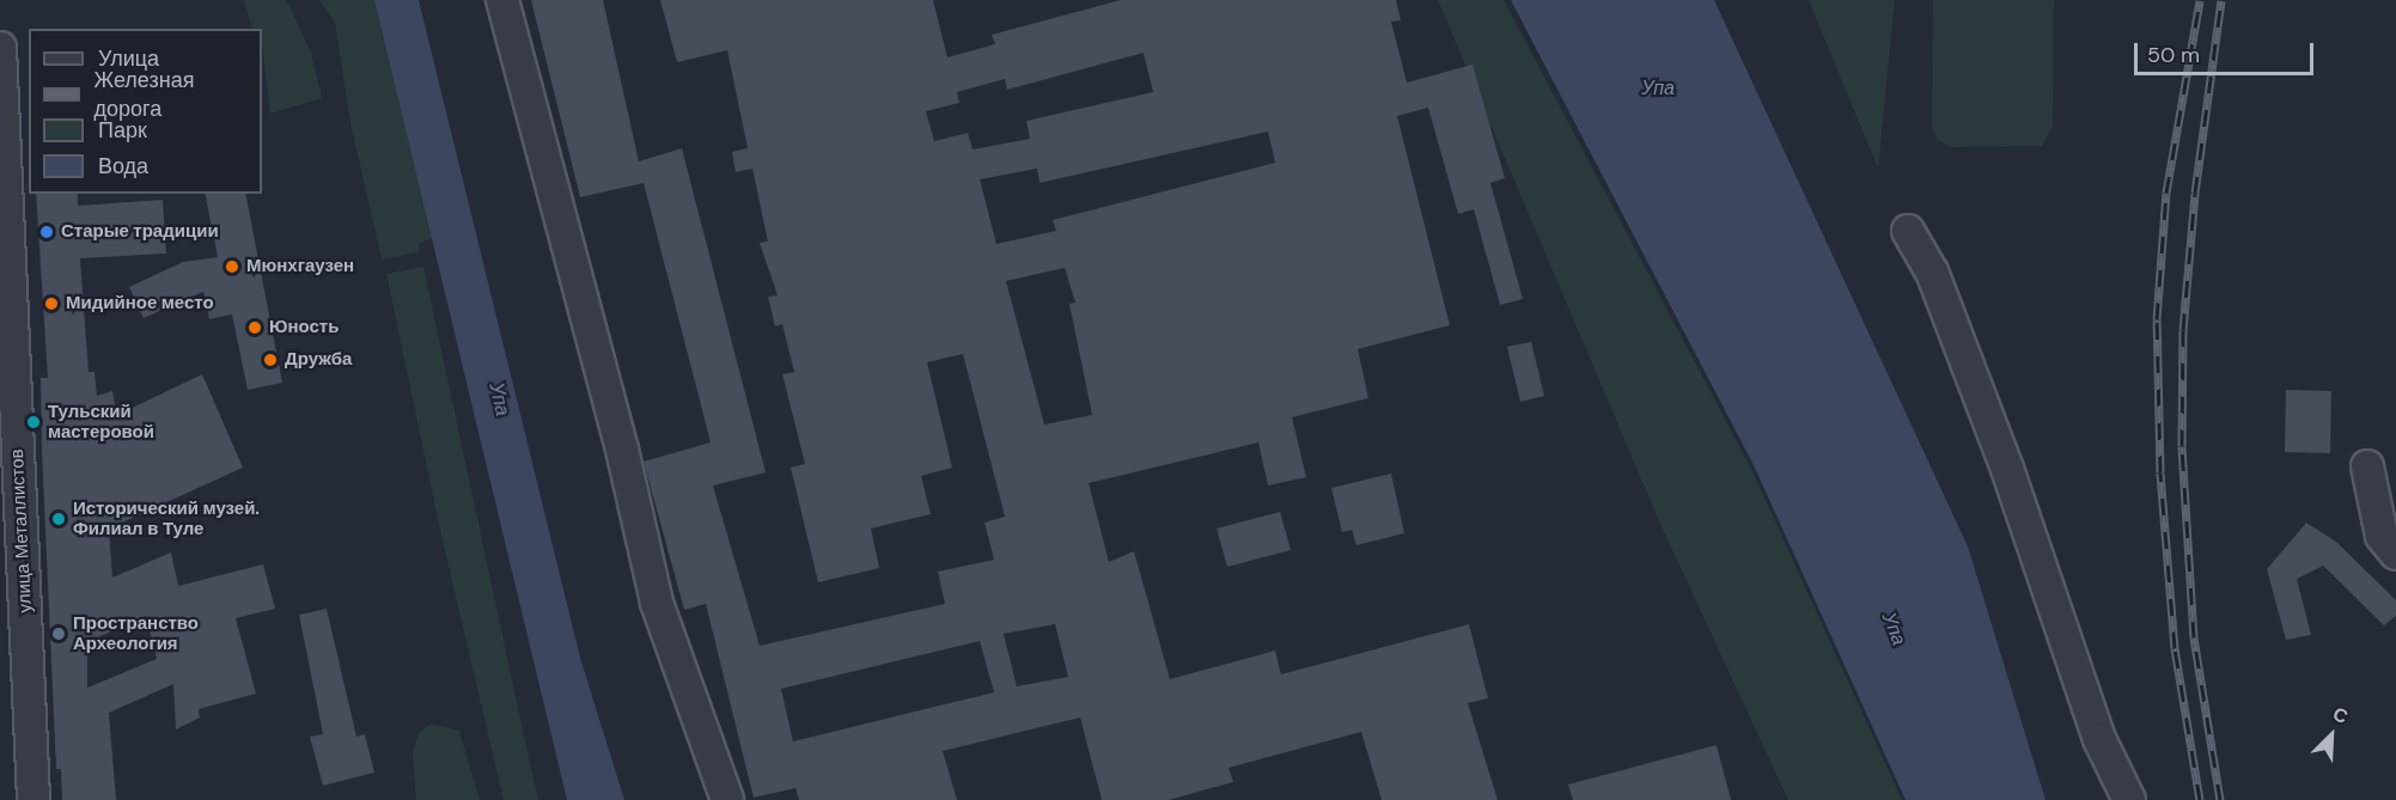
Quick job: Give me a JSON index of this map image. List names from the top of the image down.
{
  "streets": {
    "street": ["улица Металлистов"]
  },
  "water": ["Упа"],
  "places": [
    "Старые традиции",
    "Мюнхгаузен",
    "Мидийное место",
    "Юность",
    "Дружба",
    "Тульский мастеровой",
    "Исторический музей. Филиал в Туле",
    "Пространство Археология"
  ],
  "legend": [
    "Улица",
    "Железная дорога",
    "Парк",
    "Вода"
  ],
  "scale_bar": "50 m",
  "north": "top right"
}
